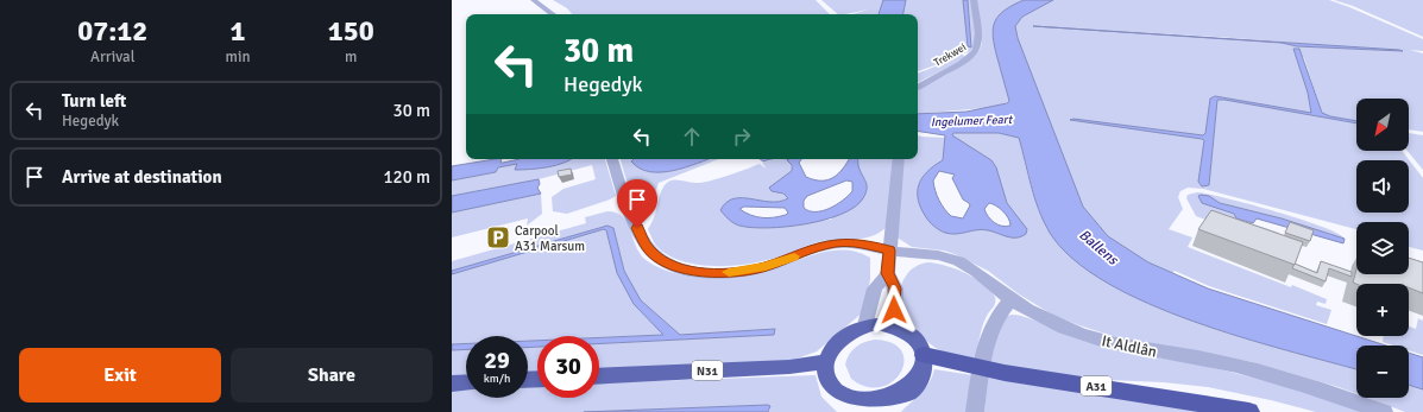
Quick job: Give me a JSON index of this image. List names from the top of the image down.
{
  "streets": {
    "highway": ["N31", "A31"],
    "street": ["Trekwei", "It Aldlân"]
  },
  "crossings": [
    ["N31", "A31"]
  ],
  "water": ["Ingelumer Feart", "Ballens"],
  "places": {
    "parking": ["Carpool A31 Marsum"]
  },
  "north": "bottom left",
  "page": {
    "eta": [
      "07:12",
      "Arrival",
      "1",
      "min",
      "150",
      "m"
    ],
    "turn": ["30 m", "Hegedyk"],
    "list": [
      {
        "name": "Turn left",
        "note": "Hegedyk",
        "value": "30 m"
      },
      {
        "name": "Arrive at destination",
        "value": "120 m"
      }
    ],
    "map_buttons": ["+", "−"],
    "speed": "29 km/h",
    "limit": "30",
    "buttons": ["Exit", "Share"]
  }
}
